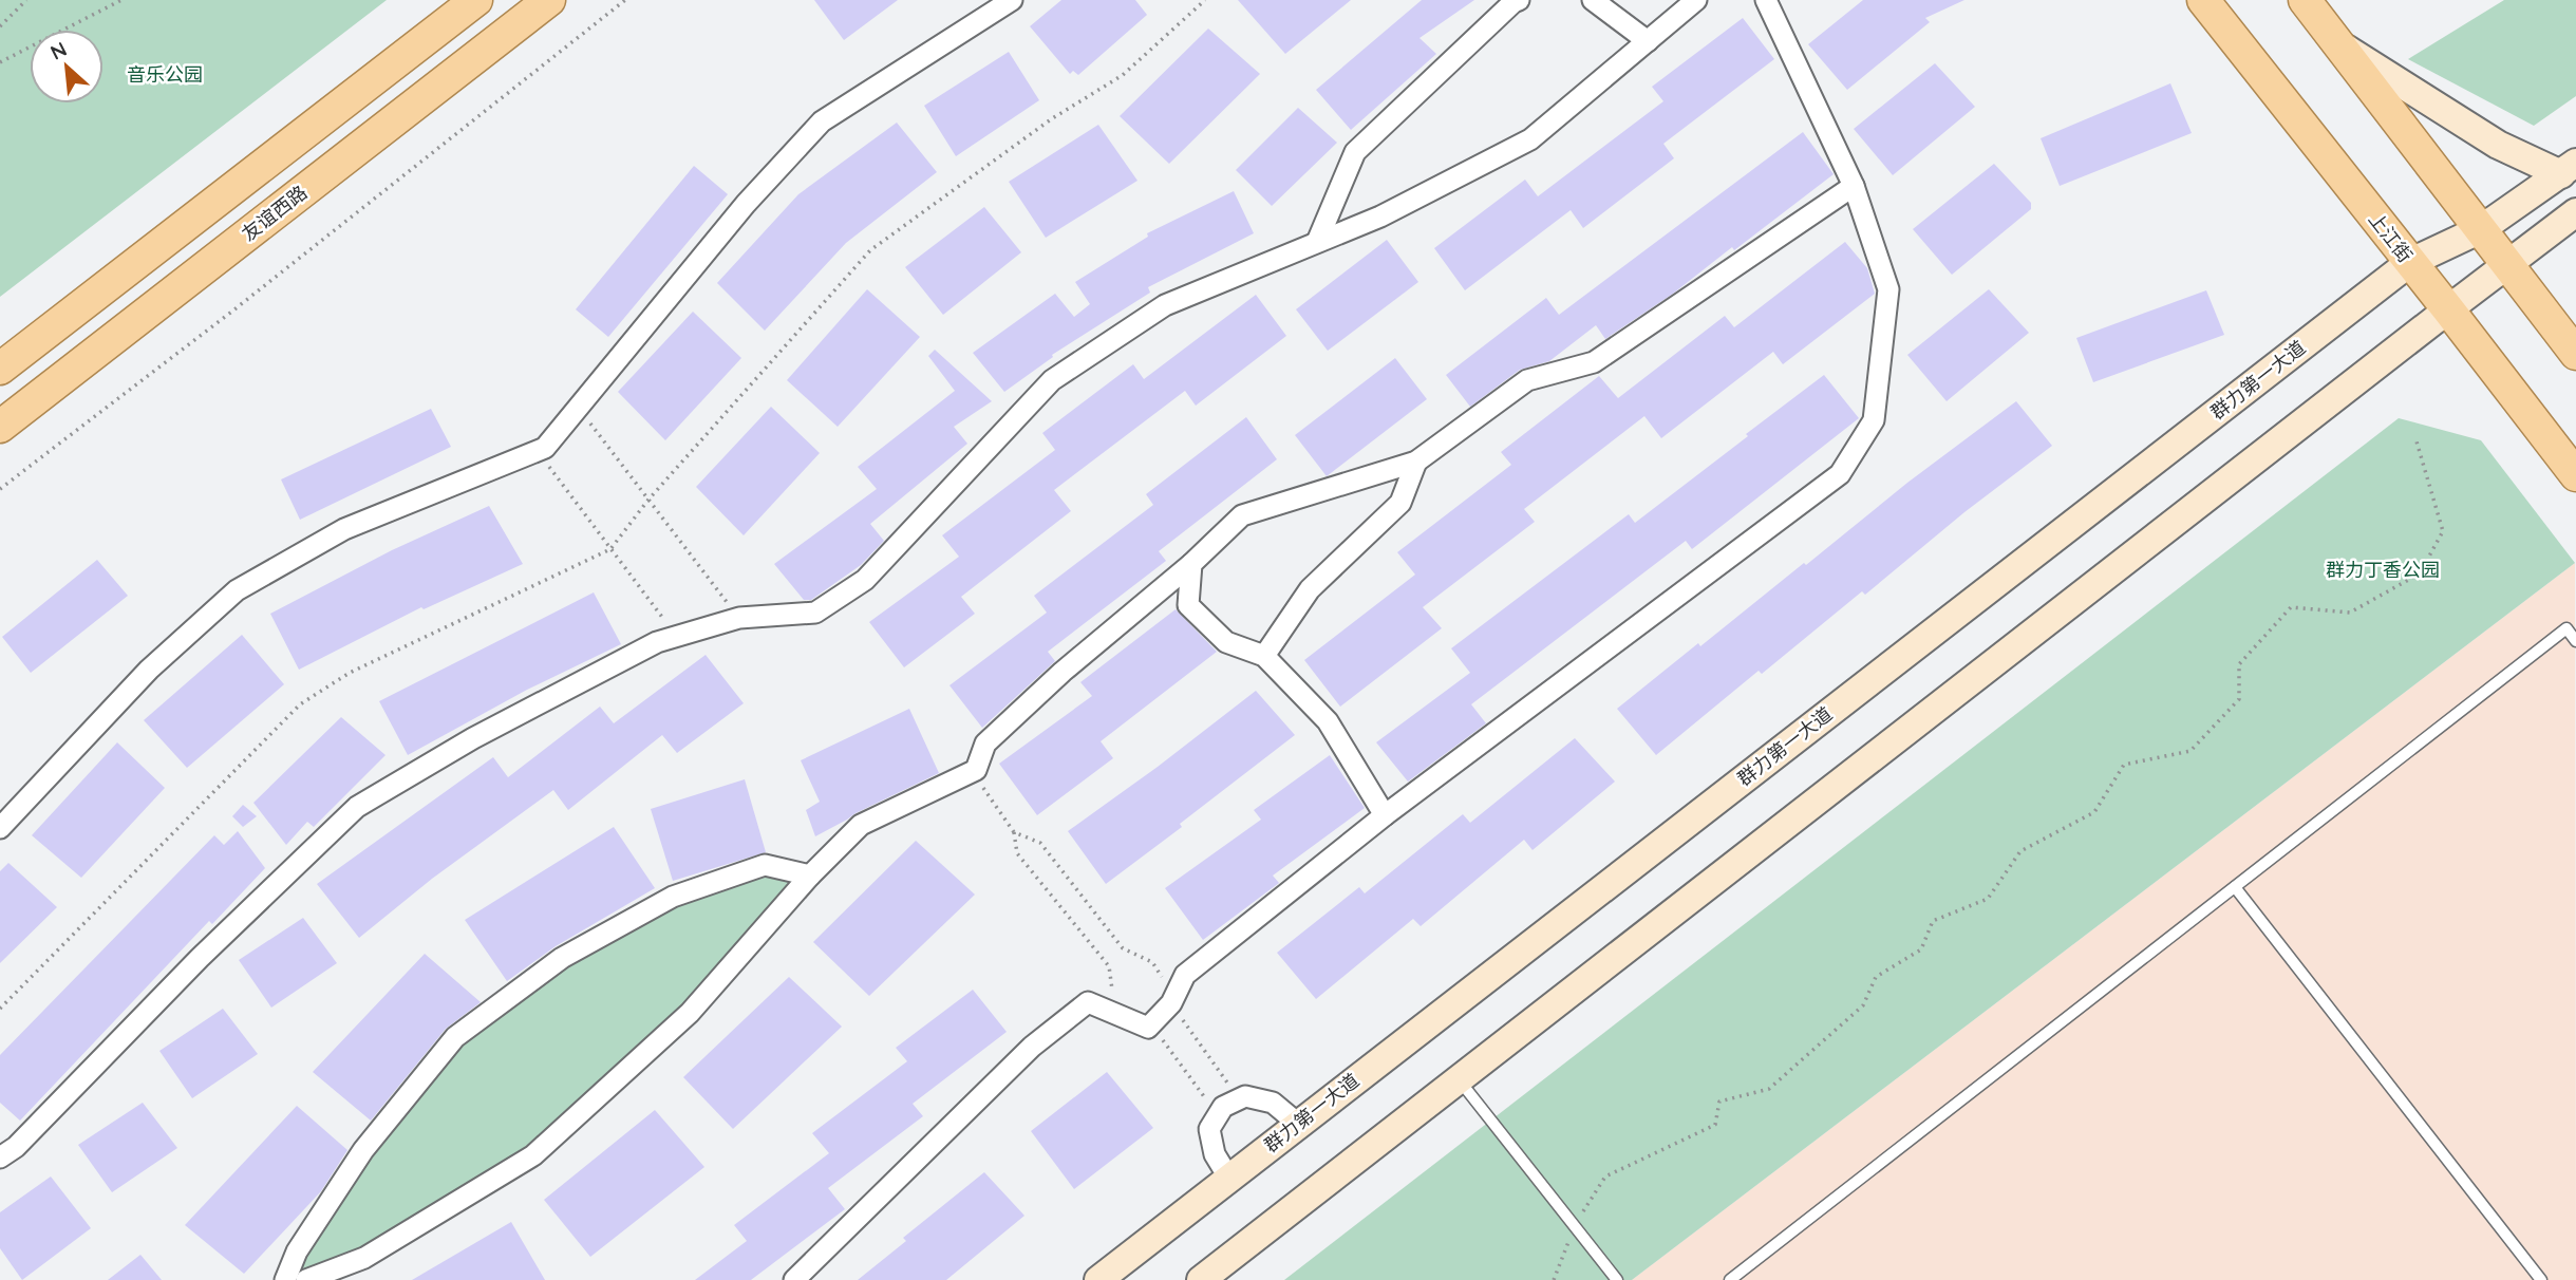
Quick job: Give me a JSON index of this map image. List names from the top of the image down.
{
  "streets": {
    "main road": ["友谊西路", "上江街", "群力第一大道"]
  },
  "crossings": [
    ["上江街", "群力第一大道"]
  ],
  "parks": ["音乐公园", "群力丁香公园"],
  "north": "top left"
}
